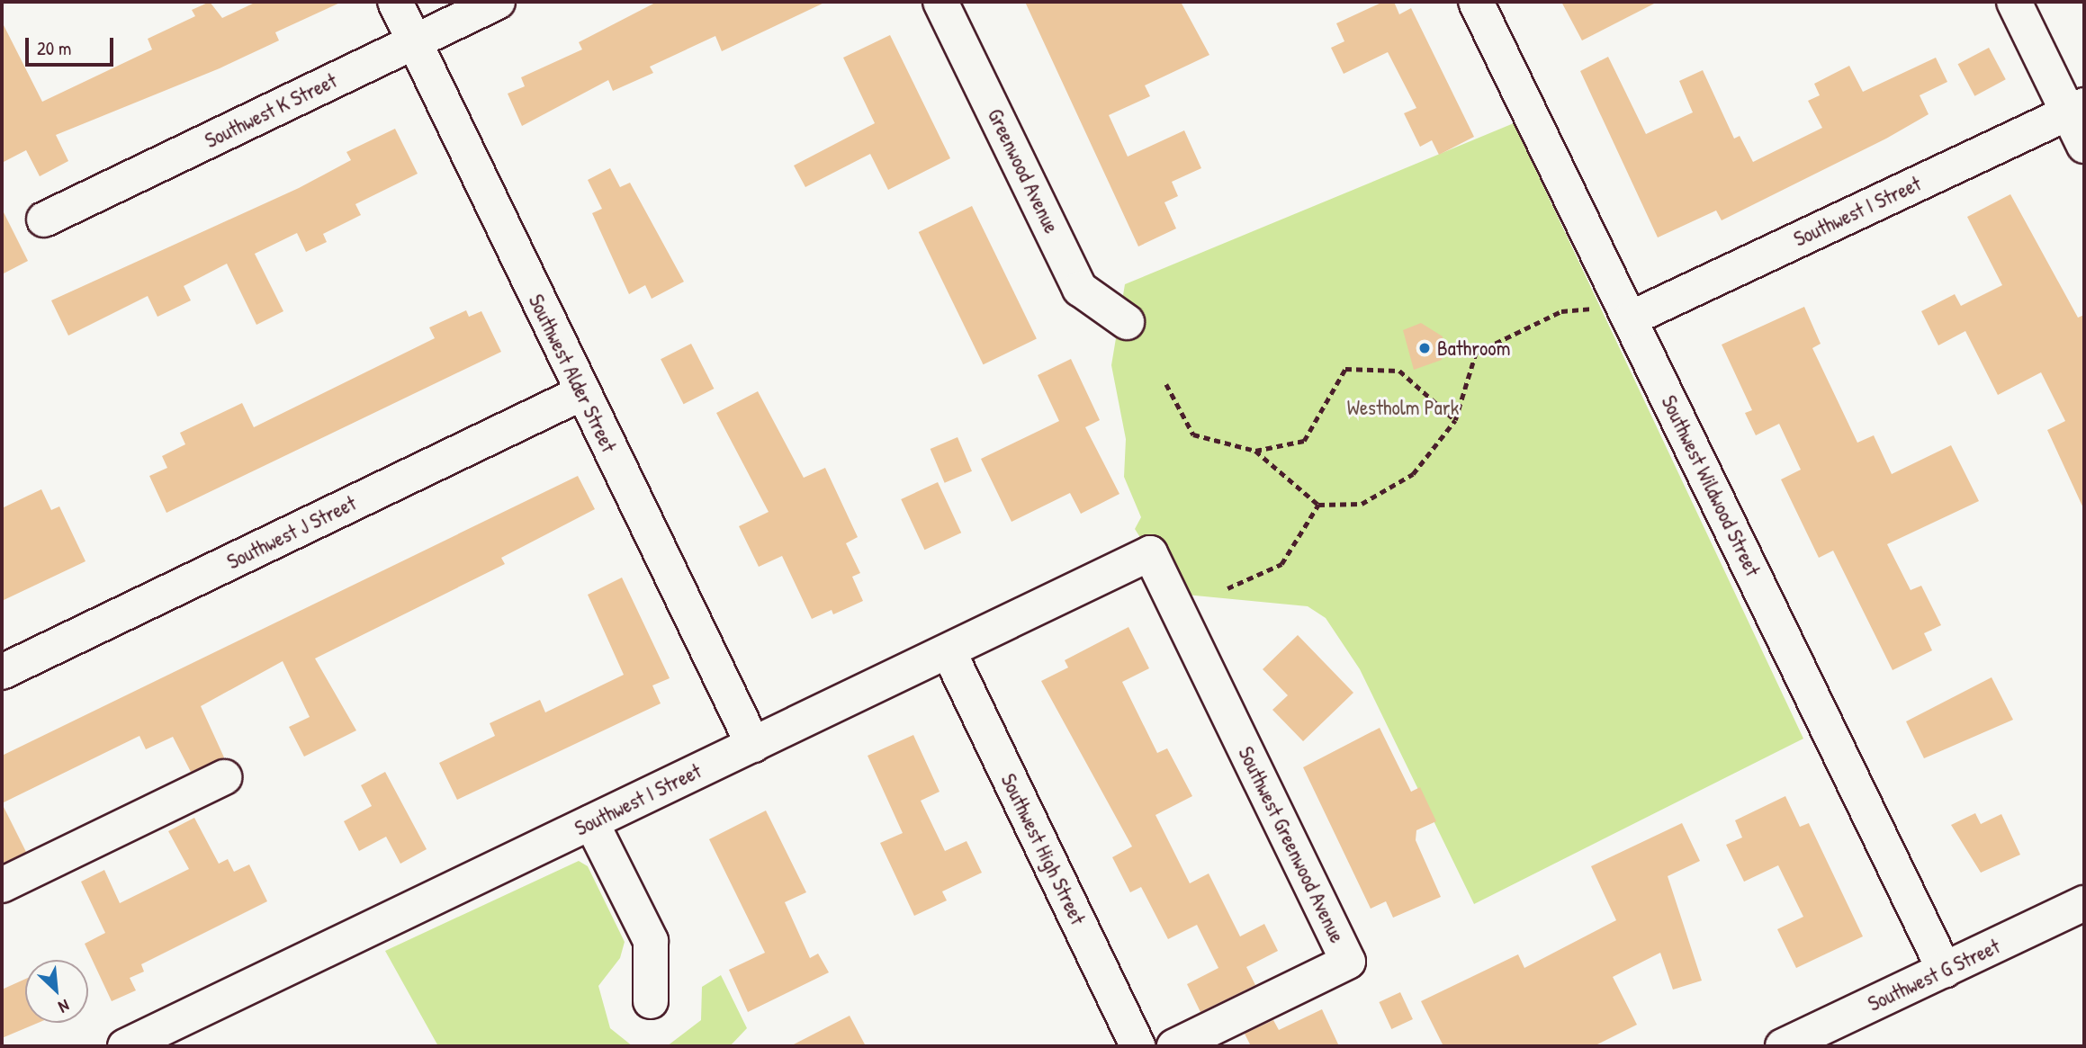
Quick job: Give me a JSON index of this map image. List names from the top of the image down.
{
  "streets": {
    "street": [
      "Southwest K Street",
      "Greenwood Avenue",
      "Southwest I Street",
      "Southwest Alder Street",
      "Southwest Wildwood Street",
      "Southwest J Street",
      "Southwest Greenwood Avenue",
      "Southwest High Street",
      "Southwest G Street"
    ]
  },
  "crossings": [
    ["Southwest K Street", "Southwest Alder Street"],
    ["Southwest I Street", "Southwest Alder Street"],
    ["Southwest I Street", "Southwest Wildwood Street"],
    ["Southwest I Street", "Southwest Greenwood Avenue"],
    ["Southwest I Street", "Southwest High Street"],
    ["Southwest Alder Street", "Southwest J Street"],
    ["Southwest Wildwood Street", "Southwest G Street"]
  ],
  "parks": ["Westholm Park"],
  "places": ["Bathroom"],
  "scale_bar": "20 m",
  "north": "bottom right"
}
